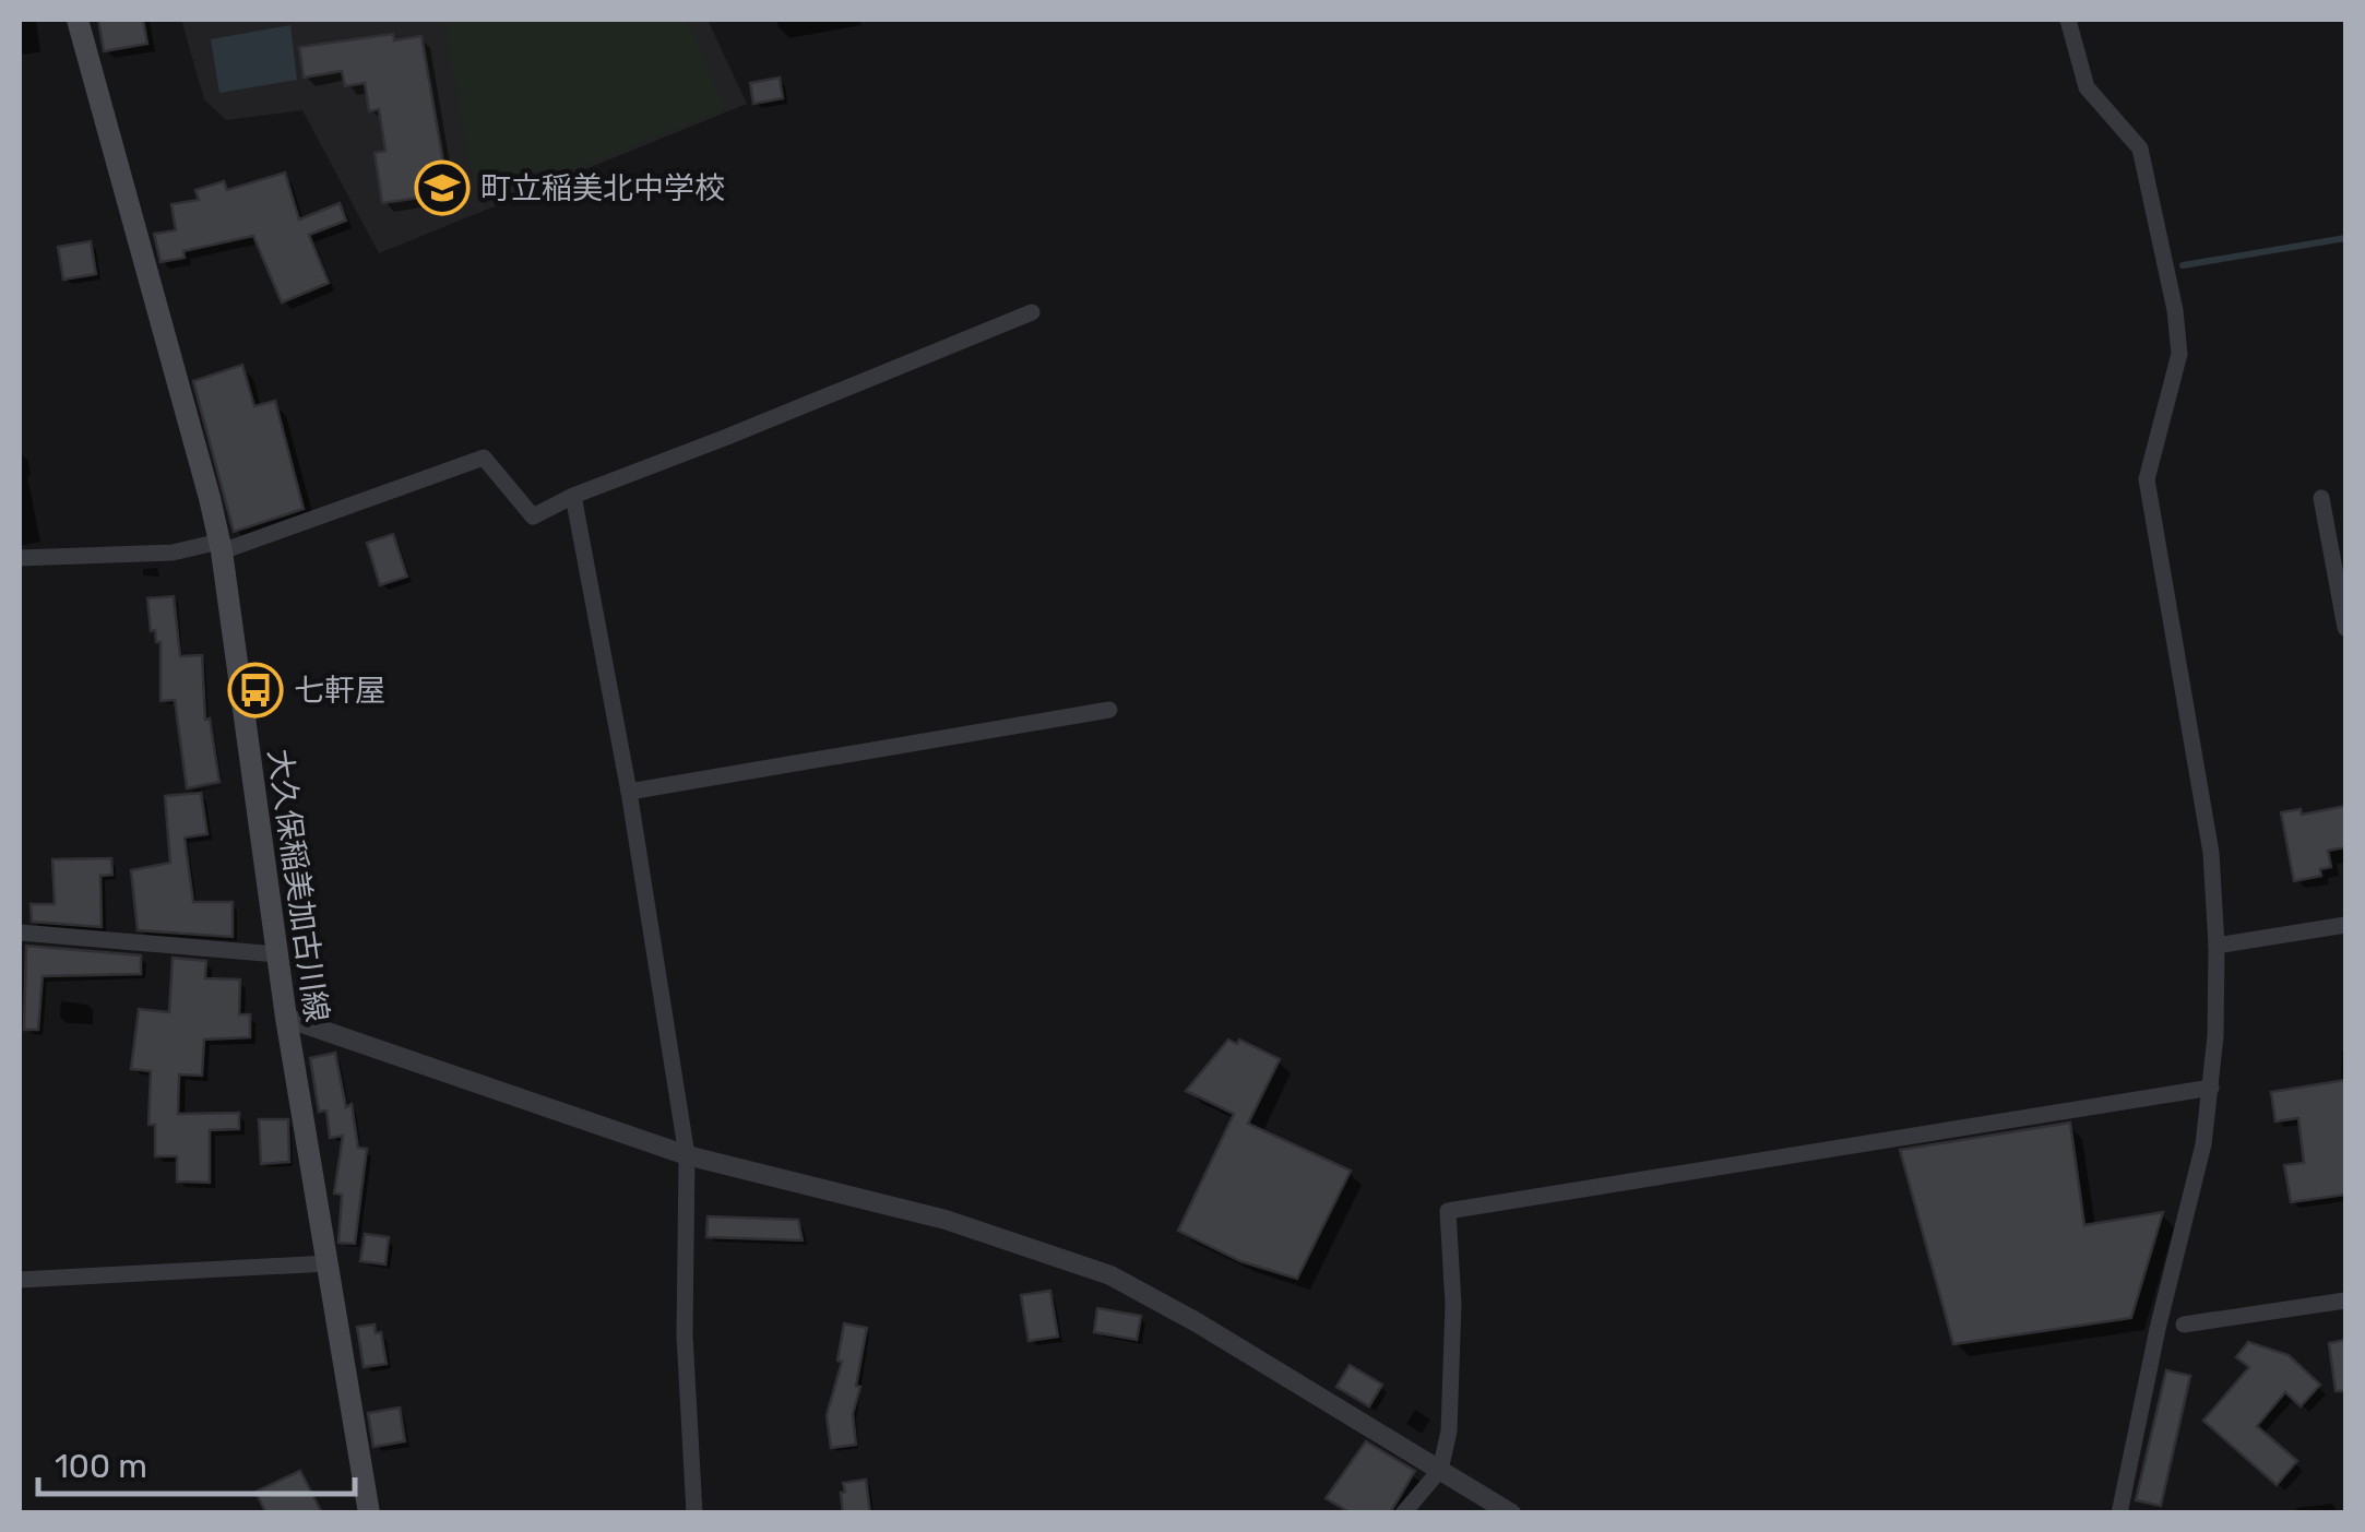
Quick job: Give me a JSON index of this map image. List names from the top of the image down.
{
  "streets": {
    "main road": ["大久保稲美加古川線"]
  },
  "places": {
    "school or university": ["町立稲美北中学校"],
    "bus stop": ["七軒屋"]
  },
  "scale_bar": "100 m"
}
